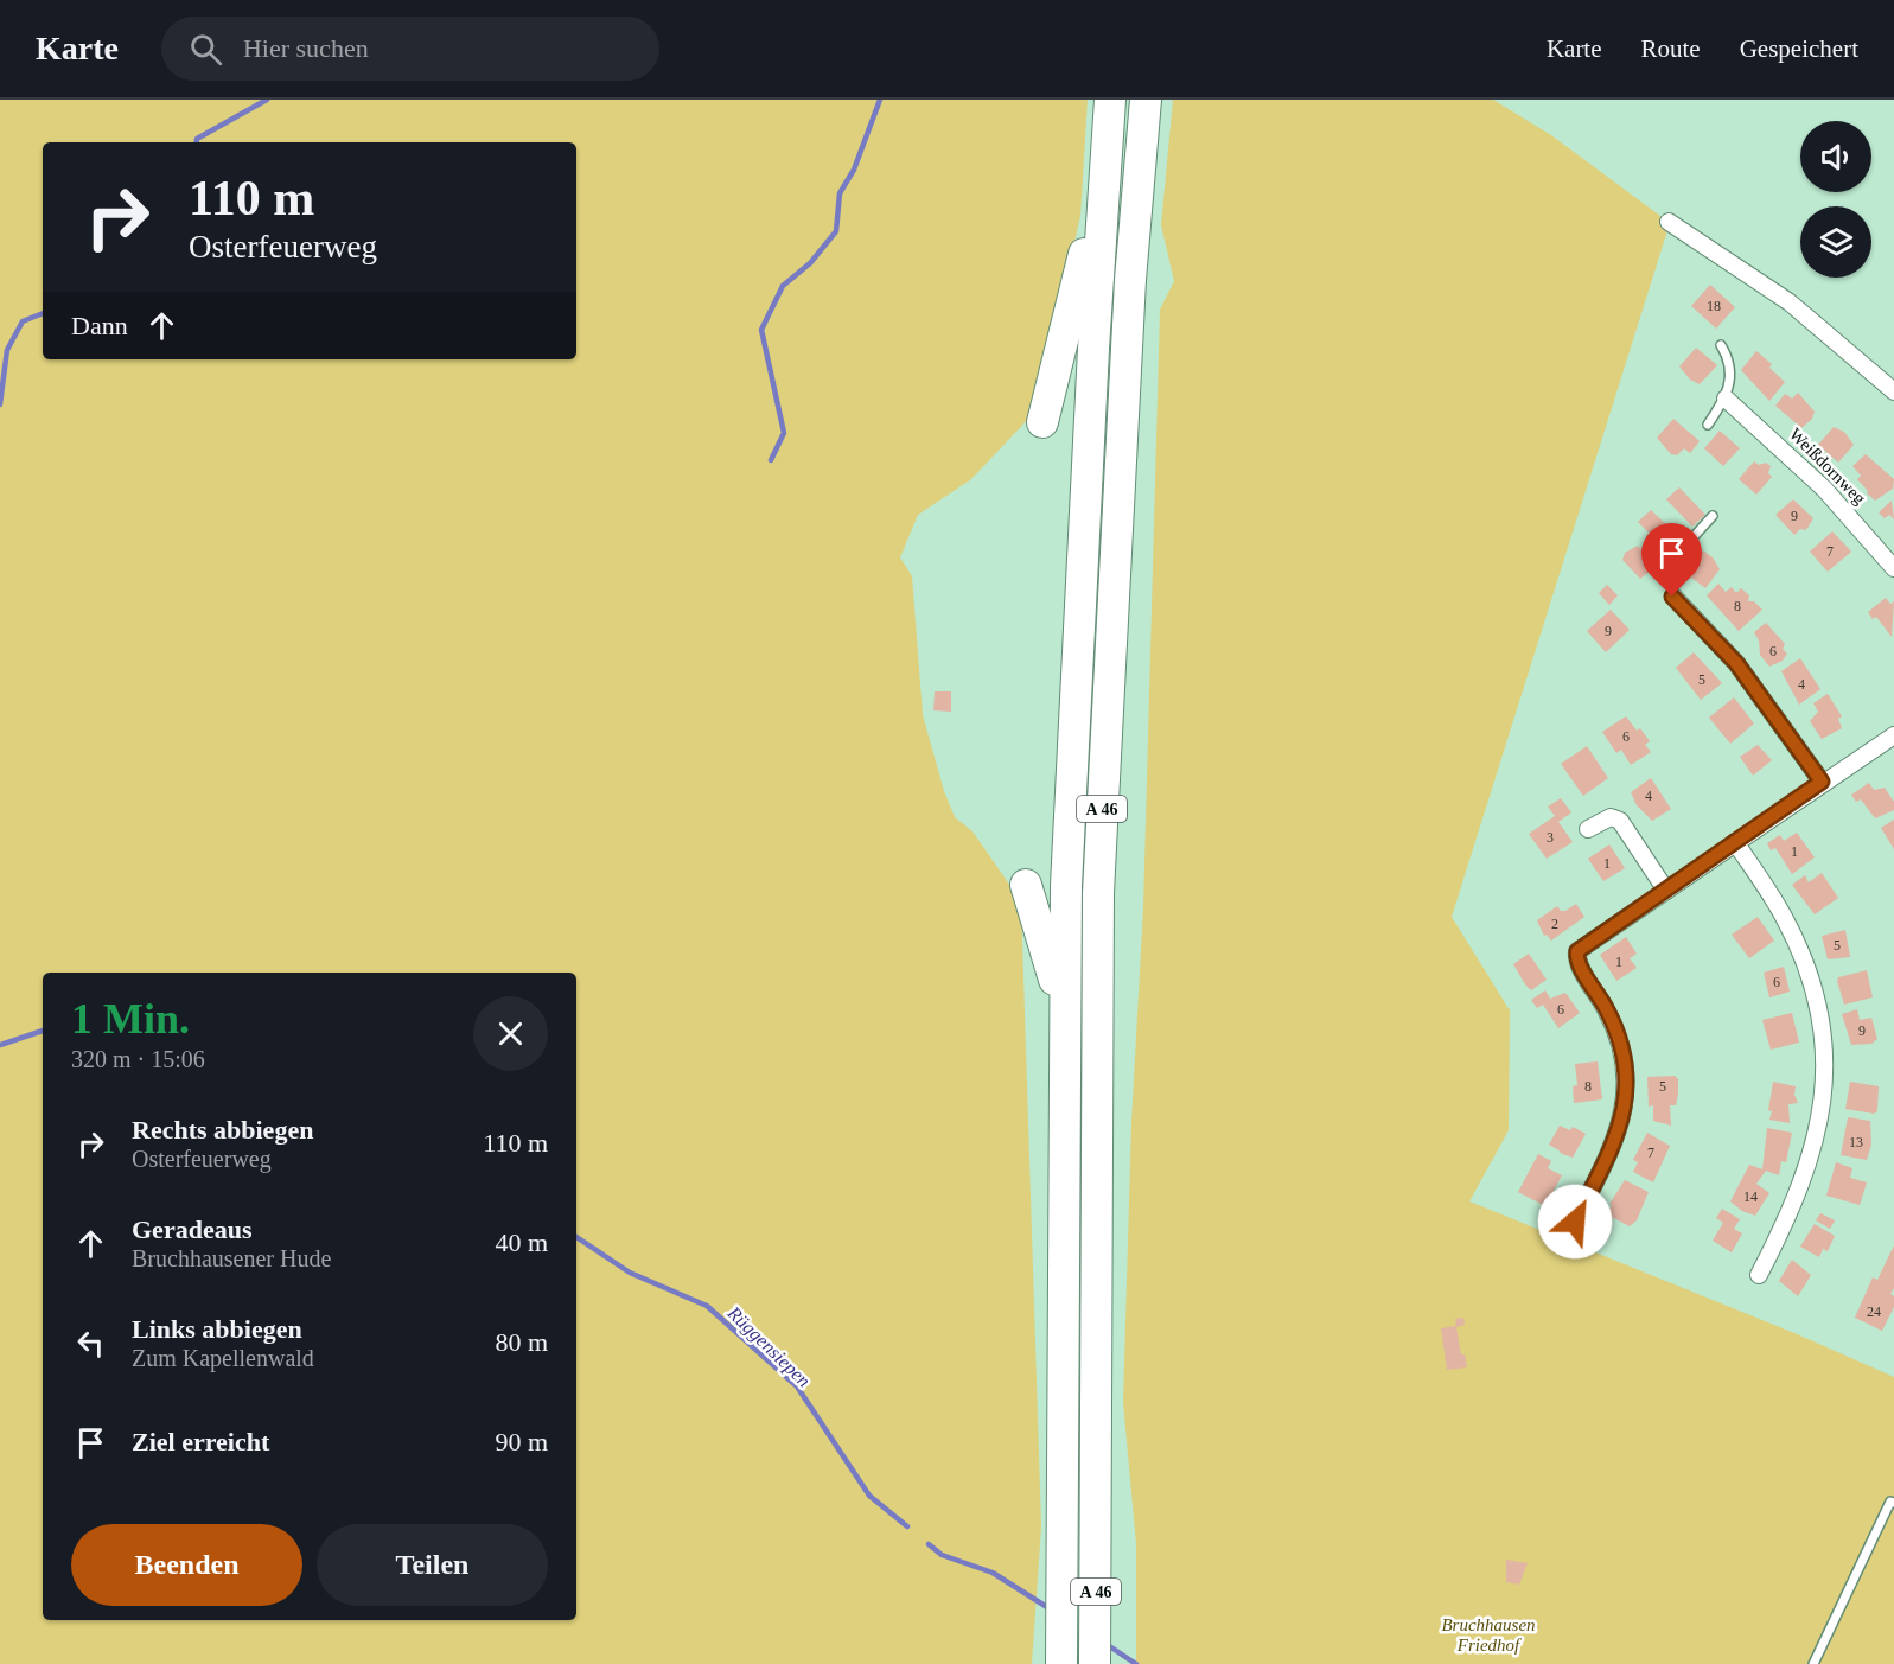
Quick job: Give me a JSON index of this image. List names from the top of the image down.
{
  "streets": {
    "highway": ["A 46"],
    "street": ["Weißdornweg"]
  },
  "water": ["Rüggensiepen"],
  "parks": ["Bruchhausen Friedhof"],
  "house_numbers": [
    "18",
    "9",
    "7",
    "8",
    "9",
    "6",
    "5",
    "4",
    "6",
    "4",
    "3",
    "1",
    "1",
    "2",
    "5",
    "1",
    "6",
    "6",
    "9",
    "8",
    "5",
    "13",
    "7",
    "14",
    "24"
  ],
  "page": {
    "header": "Karte",
    "search": "Hier suchen",
    "nav": ["Karte", "Route", "Gespeichert"],
    "turn": ["110 m", "Osterfeuerweg"],
    "then": "Dann",
    "heading": ["1 Min.", "320 m · 15:06"],
    "list": [
      {
        "name": "Rechts abbiegen",
        "note": "Osterfeuerweg",
        "value": "110 m"
      },
      {
        "name": "Geradeaus",
        "note": "Bruchhausener Hude",
        "value": "40 m"
      },
      {
        "name": "Links abbiegen",
        "note": "Zum Kapellenwald",
        "value": "80 m"
      },
      {
        "name": "Ziel erreicht",
        "value": "90 m"
      }
    ],
    "buttons": ["Beenden", "Teilen"]
  }
}
